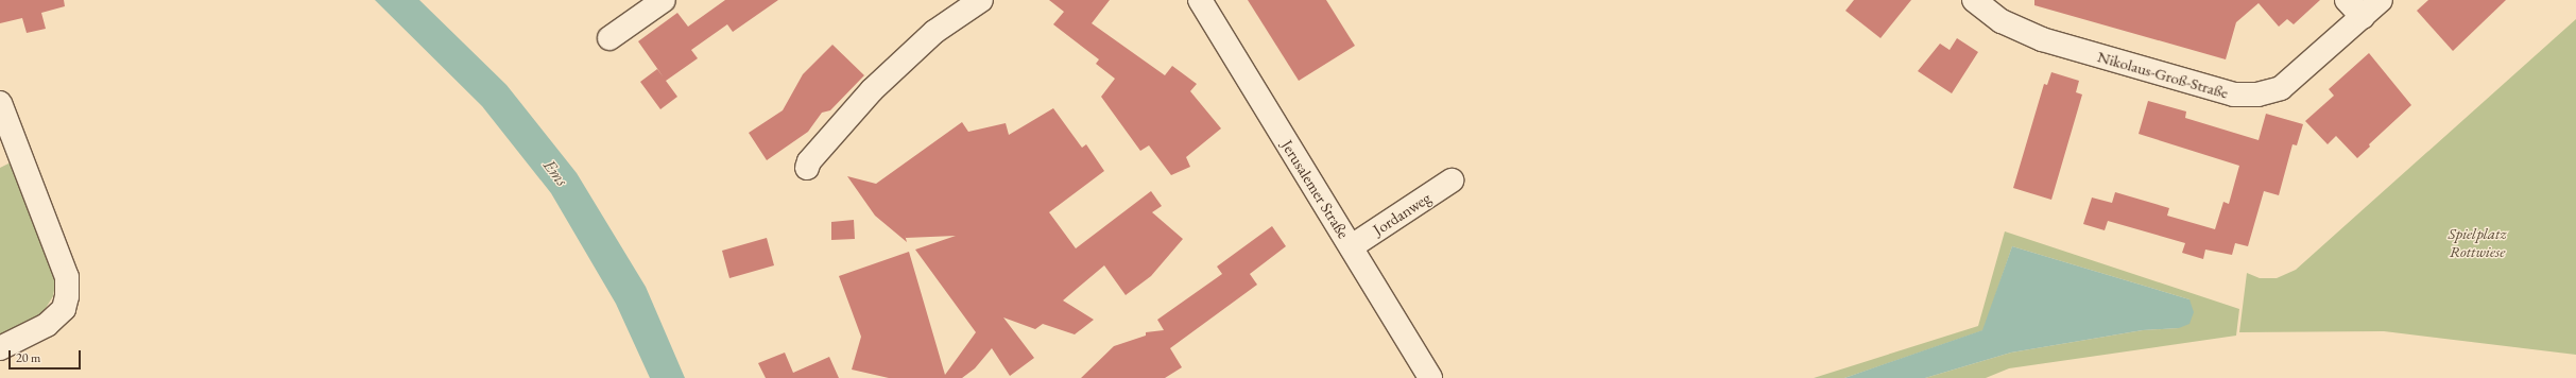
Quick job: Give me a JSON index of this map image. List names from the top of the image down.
{
  "streets": {
    "street": ["Nikolaus-Groß-Straße", "Jerusalemer Straße", "Jordanweg"]
  },
  "crossings": [
    ["Jerusalemer Straße", "Jordanweg"]
  ],
  "water": ["Ems"],
  "parks": ["Spielplatz Rottwiese"],
  "scale_bar": "20 m"
}
